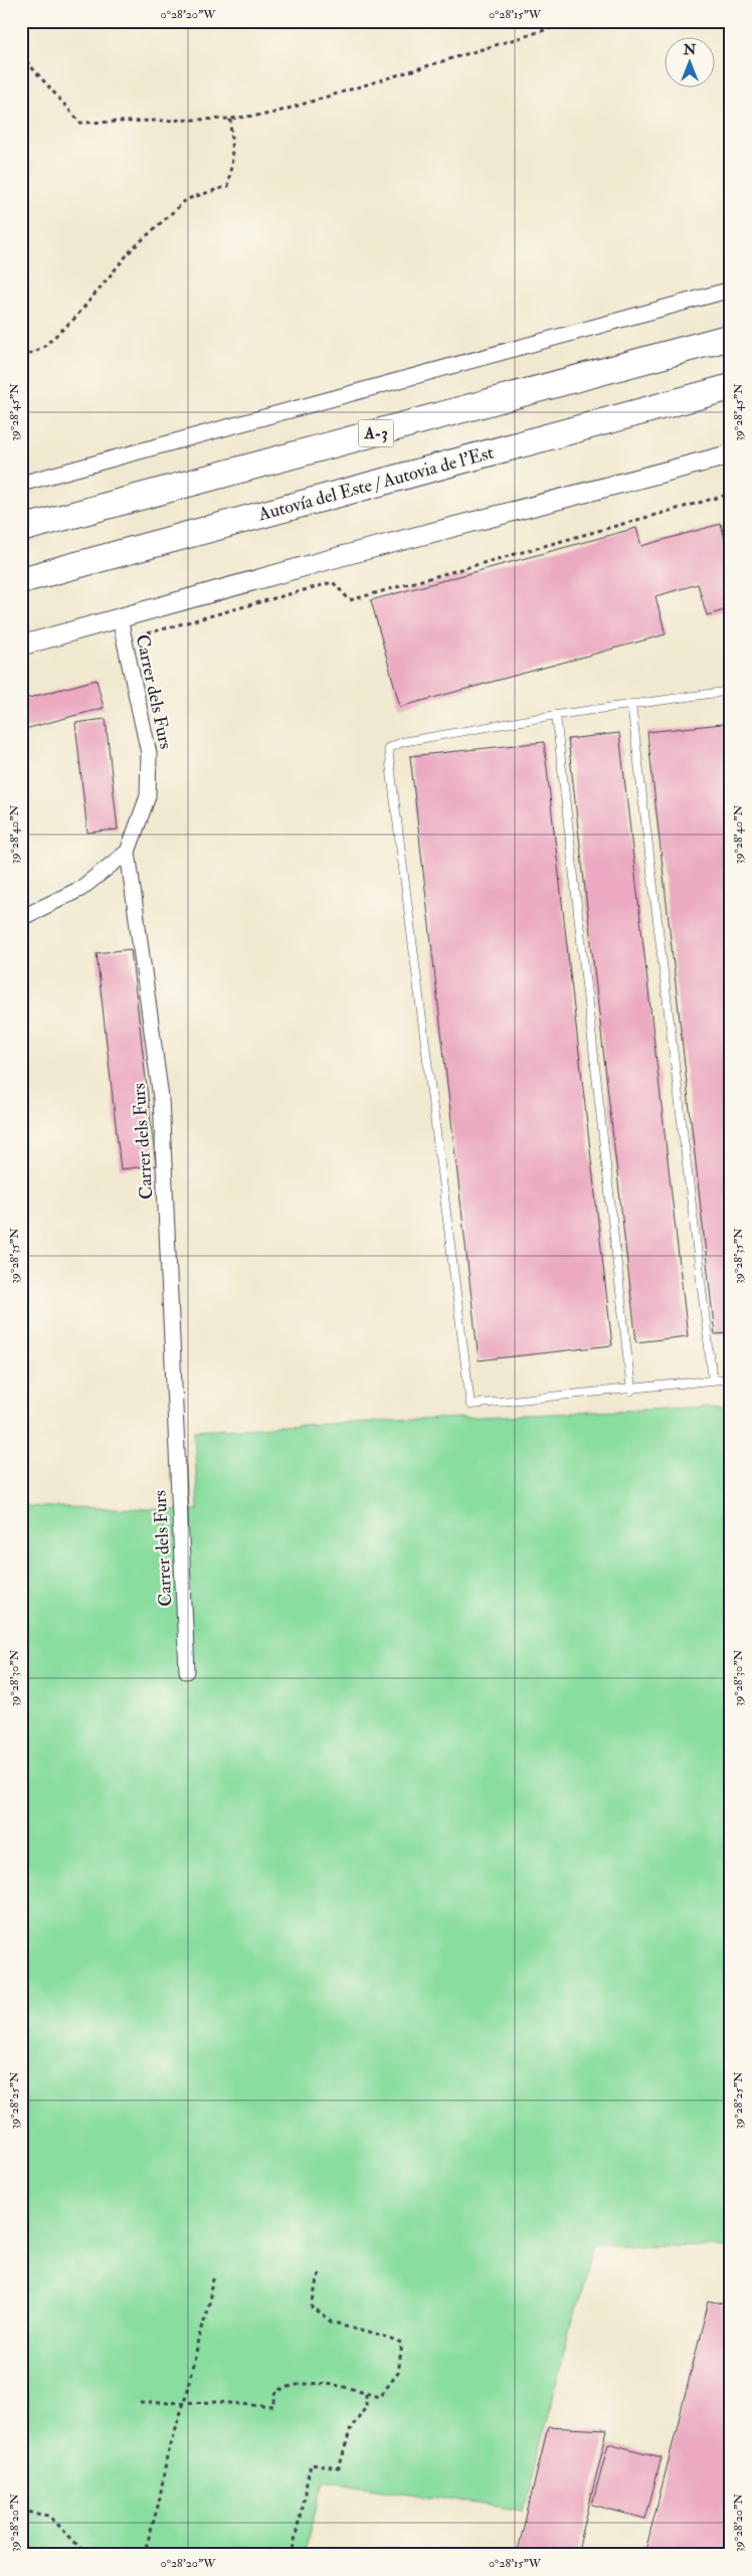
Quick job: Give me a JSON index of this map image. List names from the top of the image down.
{
  "streets": {
    "highway": ["A-3", "Autovía del Este / Autovia de l'Est"],
    "street": ["Carrer dels Furs"]
  },
  "north": "top",
  "coordinates": [
    "0°28'20\"W",
    "0°28'15\"W",
    "39°28'45\"N",
    "39°28'40\"N",
    "39°28'35\"N",
    "39°28'30\"N",
    "39°28'25\"N",
    "39°28'20\"N"
  ]
}
